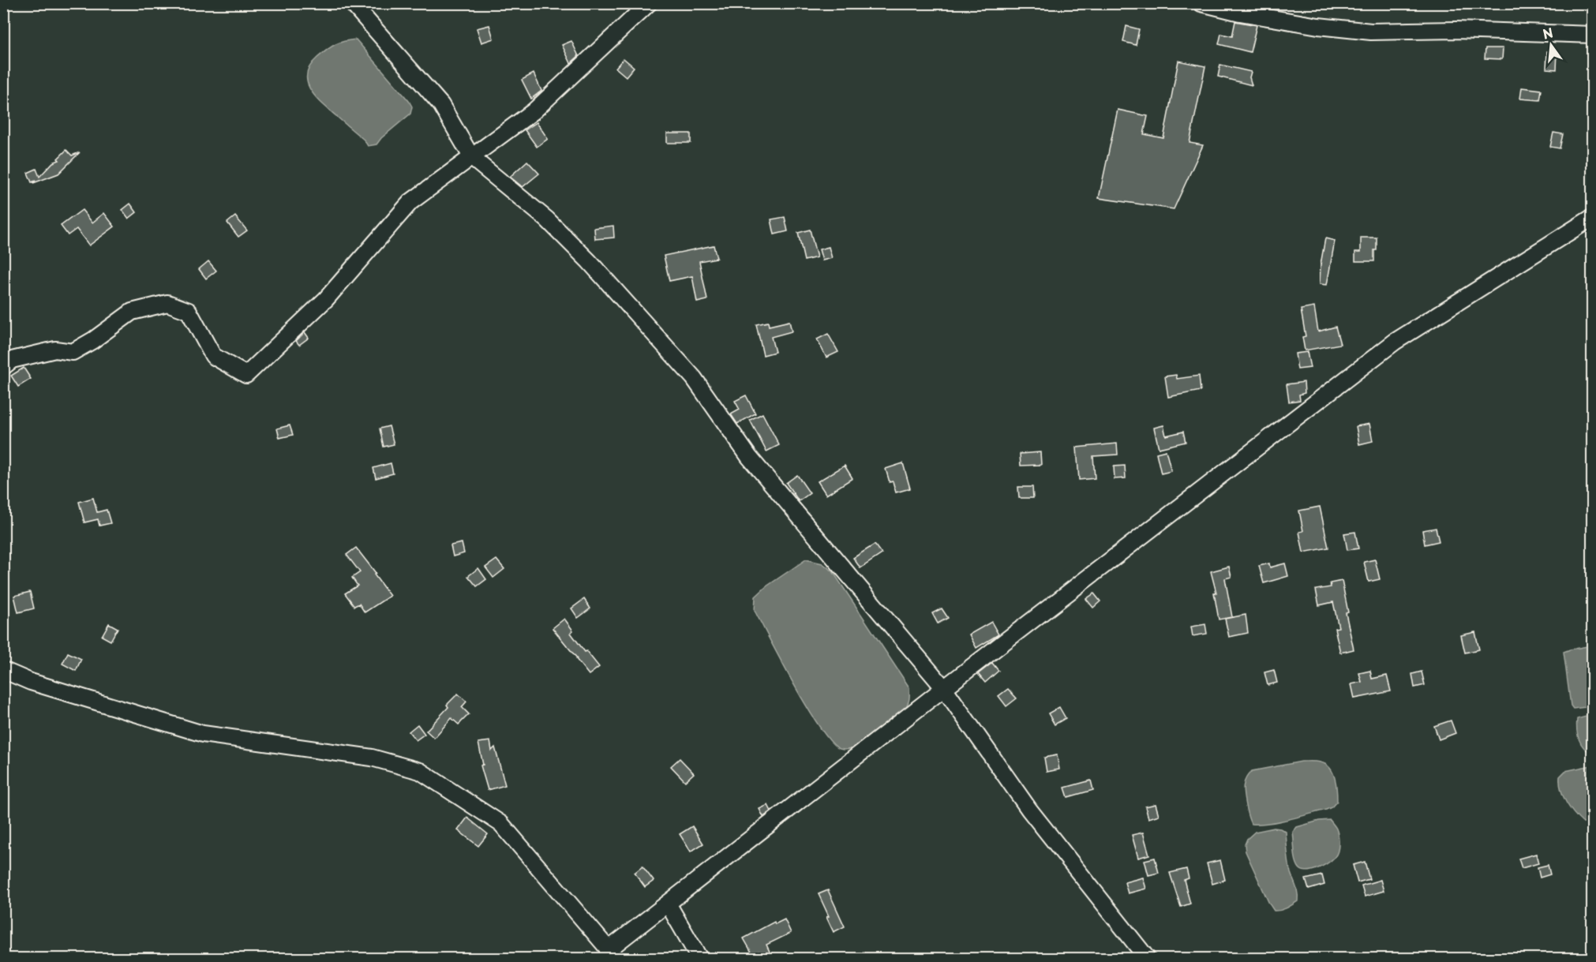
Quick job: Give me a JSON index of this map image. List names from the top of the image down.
{
  "north": "top"
}
